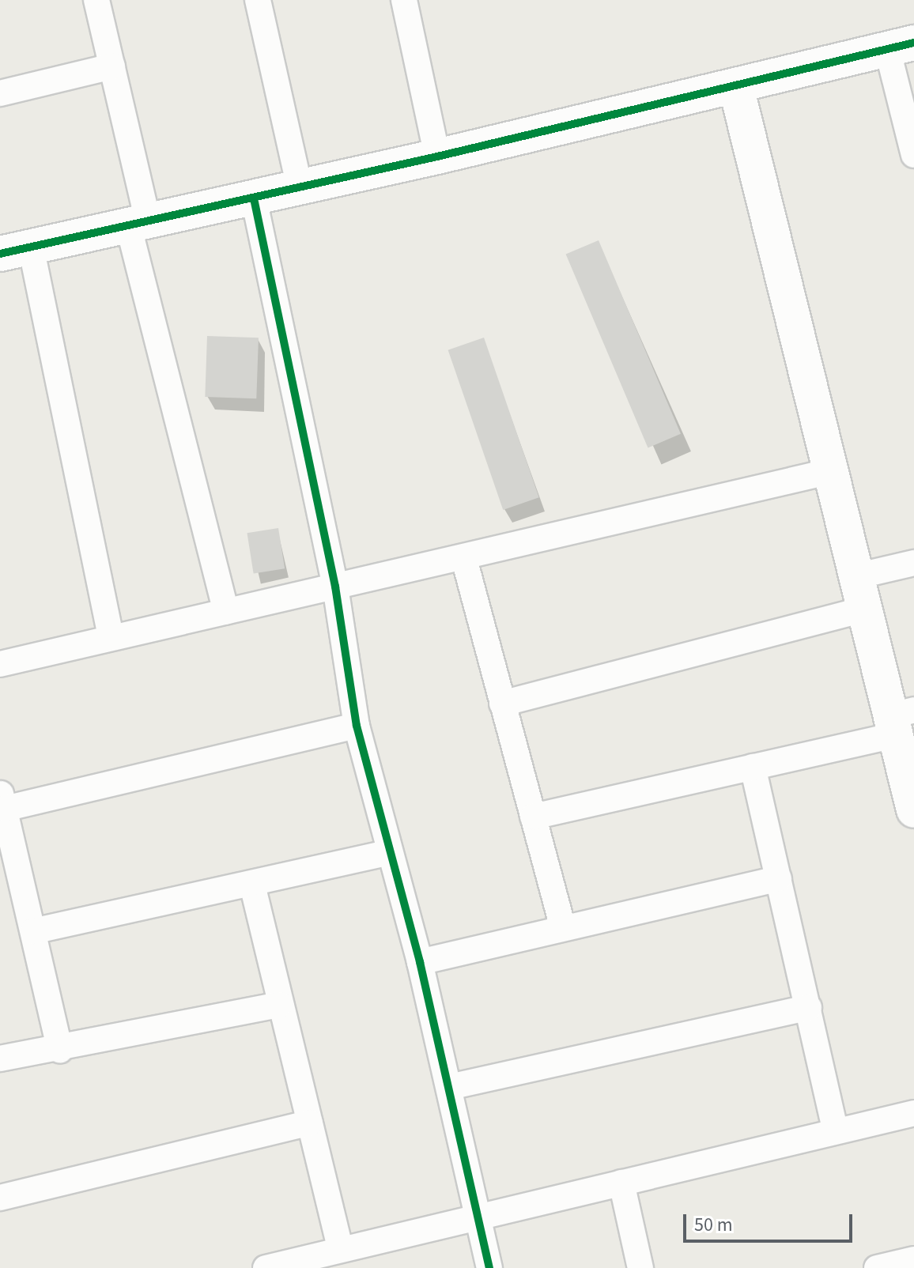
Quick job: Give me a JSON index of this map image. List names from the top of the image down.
{
  "scale_bar": "50 m"
}
